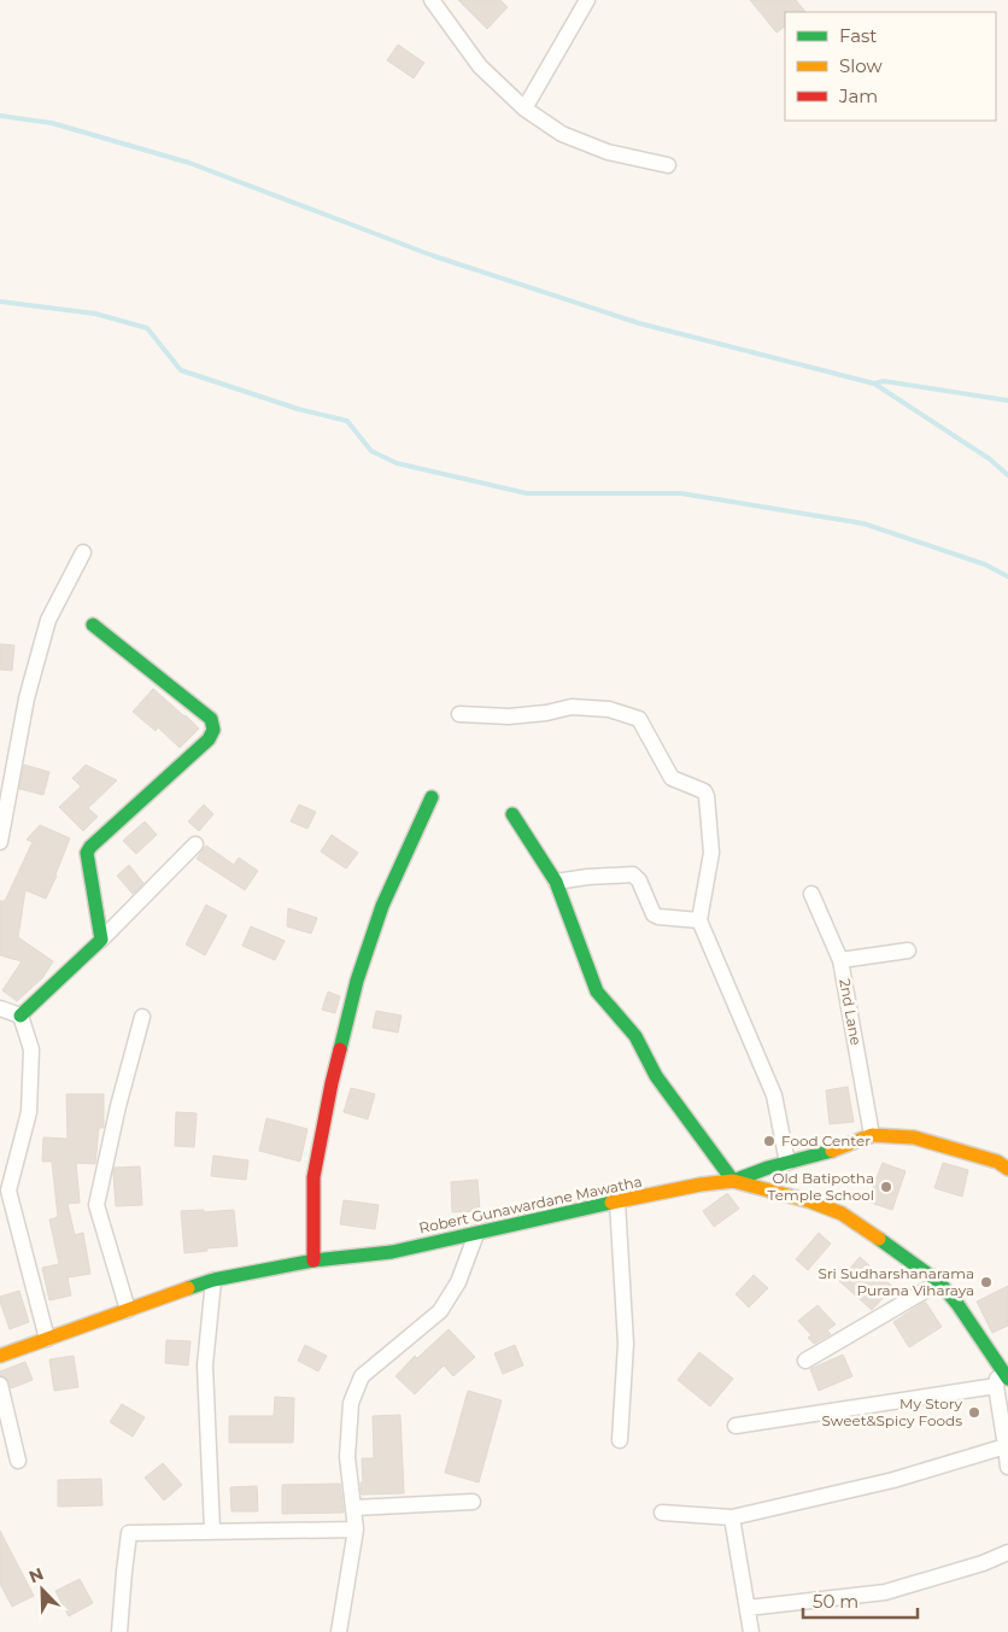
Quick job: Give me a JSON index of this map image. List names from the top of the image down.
{
  "streets": {
    "street": ["2nd Lane", "Robert Gunawardane Mawatha"]
  },
  "places": [
    "Food Center",
    "Old Batipotha Temple School",
    "Sri Sudharshanarama Purana Viharaya",
    "My Story Sweet&Spicy Foods"
  ],
  "legend": ["Fast", "Slow", "Jam"],
  "scale_bar": "50 m",
  "north": "top left"
}
